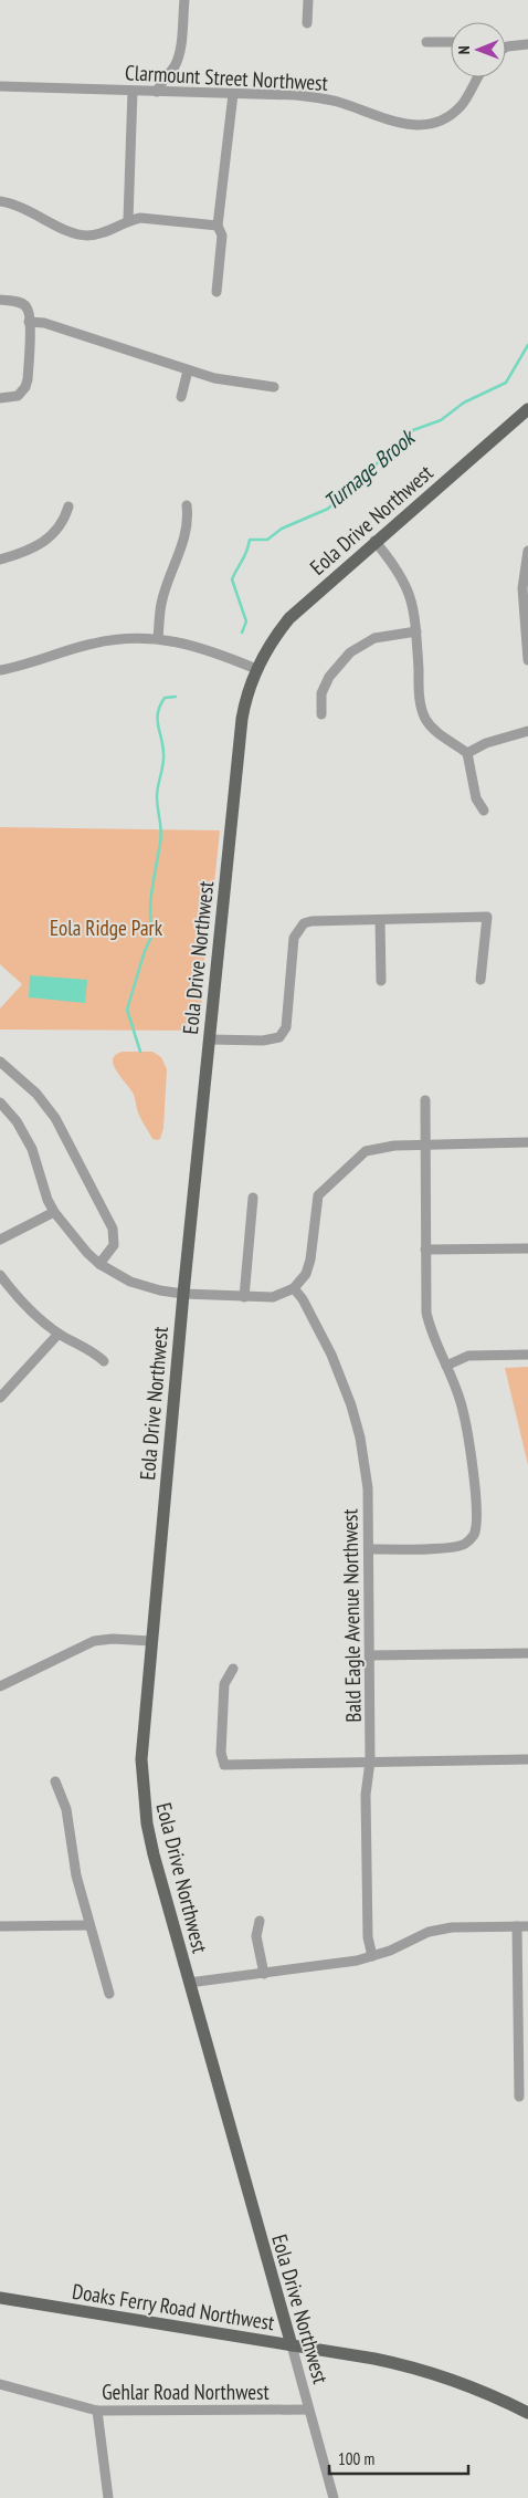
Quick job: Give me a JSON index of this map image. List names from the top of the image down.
{
  "streets": {
    "main road": ["Eola Drive Northwest", "Doaks Ferry Road Northwest"],
    "street": ["Clarmount Street Northwest", "Bald Eagle Avenue Northwest", "Gehlar Road Northwest"]
  },
  "crossings": [
    ["Eola Drive Northwest", "Doaks Ferry Road Northwest"],
    ["Eola Drive Northwest", "Gehlar Road Northwest"]
  ],
  "water": ["Turnage Brook"],
  "parks": ["Eola Ridge Park"],
  "scale_bar": "100 m",
  "north": "left"
}
